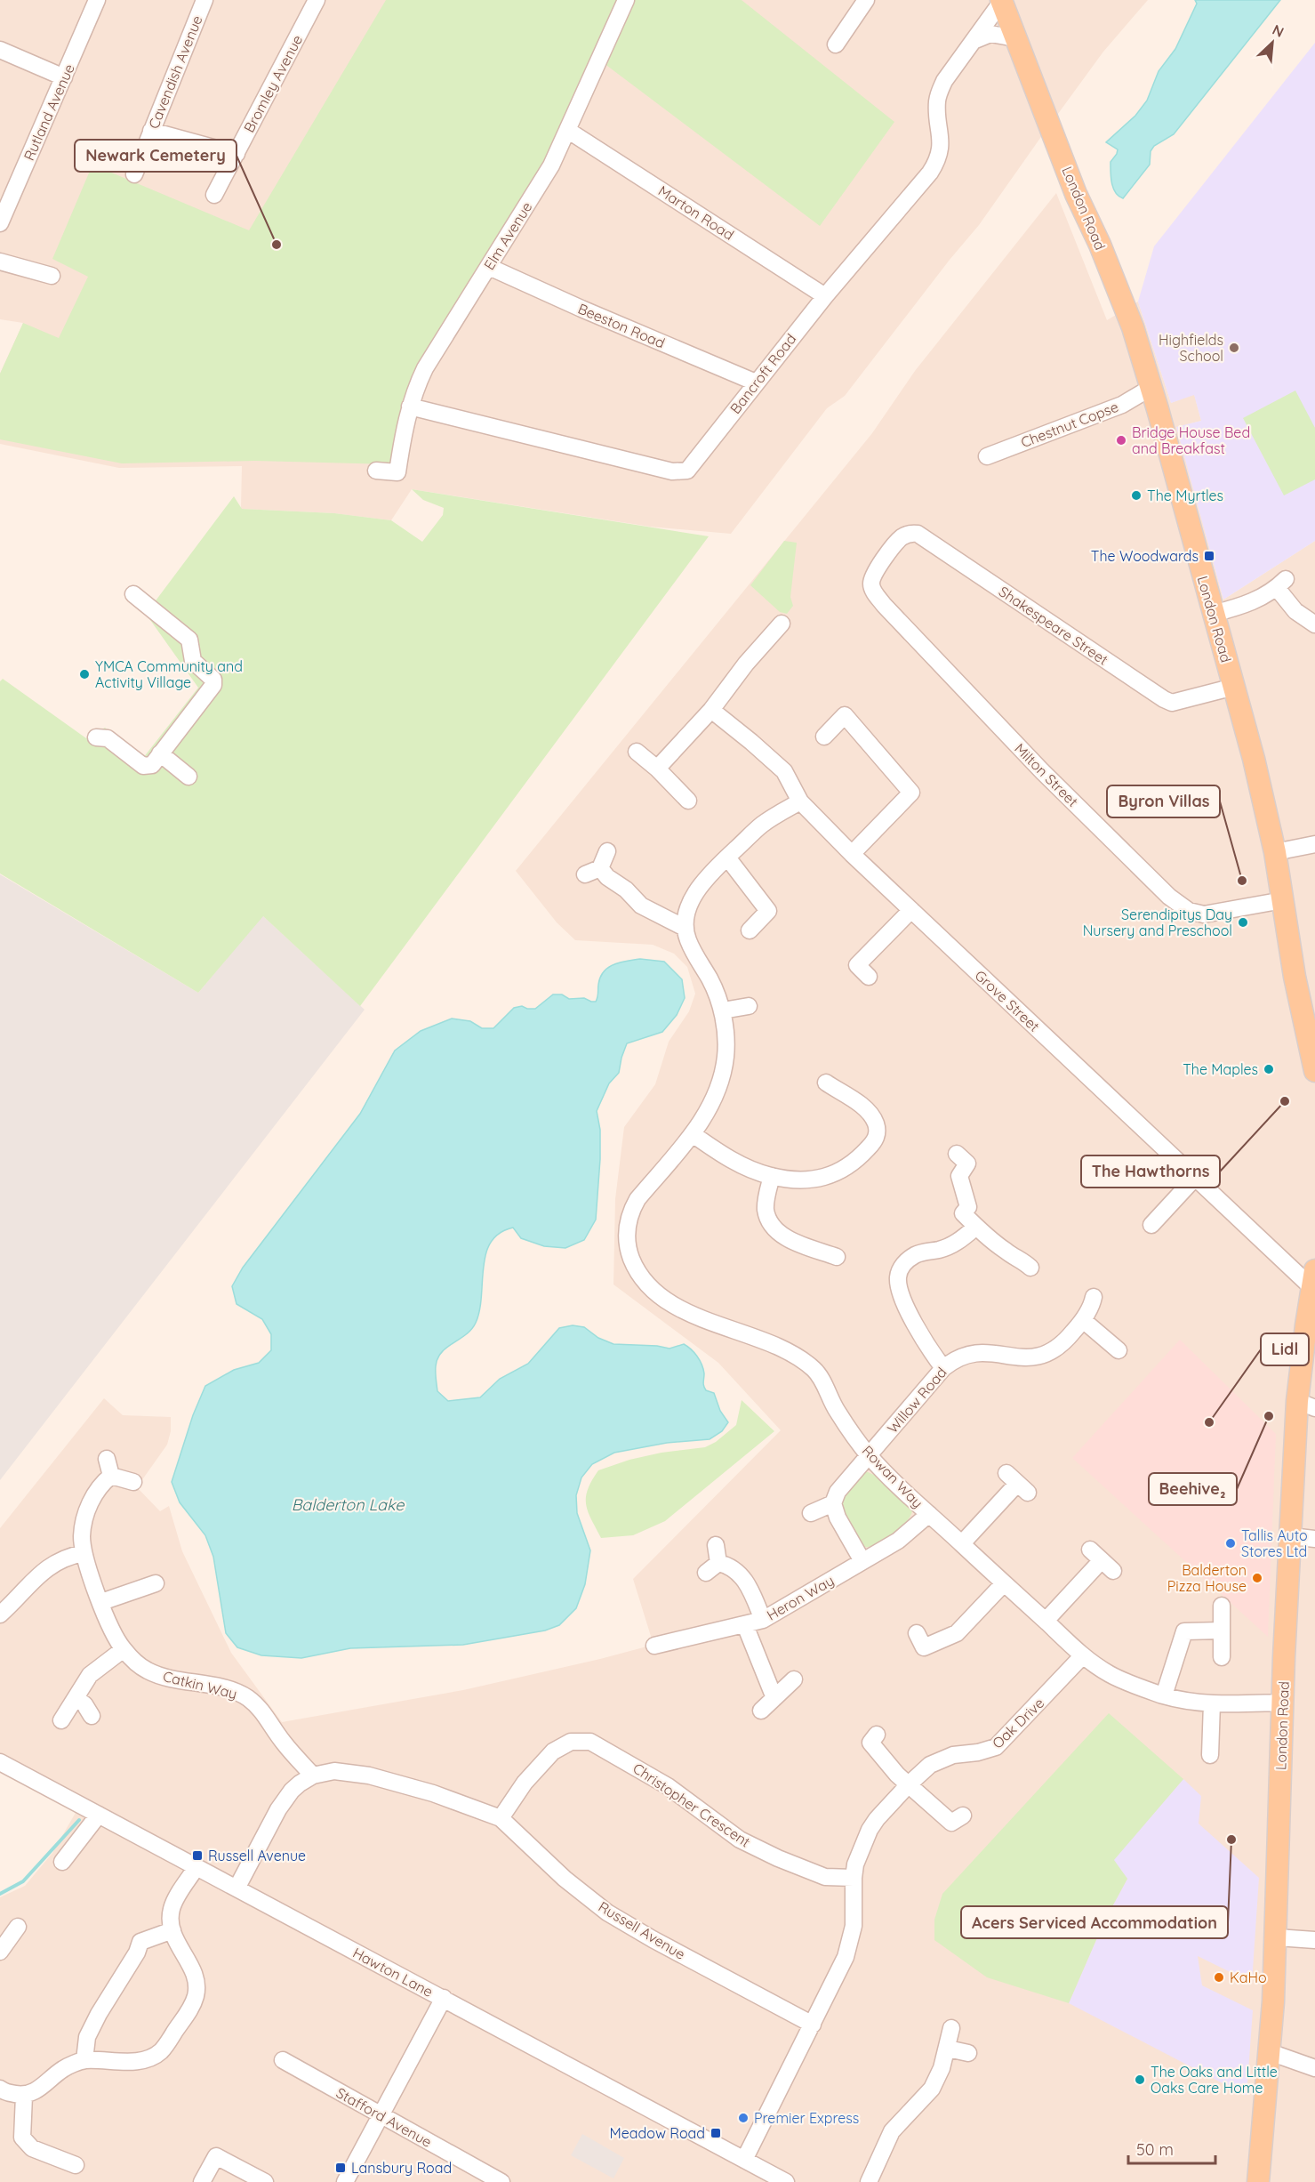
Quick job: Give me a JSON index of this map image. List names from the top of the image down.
{
  "streets": {
    "main road": ["London Road"],
    "street": [
      "Cavendish Avenue",
      "Bromley Avenue",
      "Rutland Avenue",
      "Marton Road",
      "Elm Avenue",
      "Beeston Road",
      "Bancroft Road",
      "Chestnut Copse",
      "Shakespeare Street",
      "Milton Street",
      "Grove Street",
      "Willow Road",
      "Rowan Way",
      "Heron Way",
      "Catkin Way",
      "Oak Drive",
      "Christopher Crescent",
      "Russell Avenue",
      "Hawton Lane",
      "Stafford Avenue"
    ]
  },
  "crossings": [
    ["London Road", "Bancroft Road"],
    ["London Road", "Chestnut Copse"],
    ["London Road", "Shakespeare Street"],
    ["London Road", "Milton Street"],
    ["London Road", "Grove Street"],
    ["London Road", "Rowan Way"],
    ["Marton Road", "Elm Avenue"],
    ["Marton Road", "Bancroft Road"],
    ["Elm Avenue", "Beeston Road"],
    ["Elm Avenue", "Bancroft Road"],
    ["Beeston Road", "Bancroft Road"],
    ["Shakespeare Street", "Milton Street"],
    ["Willow Road", "Rowan Way"],
    ["Rowan Way", "Heron Way"],
    ["Rowan Way", "Oak Drive"],
    ["Catkin Way", "Russell Avenue"],
    ["Oak Drive", "Christopher Crescent"],
    ["Christopher Crescent", "Russell Avenue"],
    ["Russell Avenue", "Hawton Lane"]
  ],
  "water": ["Balderton Lake"],
  "places": {
    "other": [
      "Newark Cemetery",
      "Highfields School",
      "Bridge House Bed and Breakfast",
      "The Myrtles",
      "YMCA Community and Activity Village",
      "Byron Villas",
      "Serendipitys Day Nursery and Preschool",
      "The Maples",
      "The Hawthorns",
      "Beehive₂",
      "Lidl",
      "Tallis Auto Stores Ltd",
      "Balderton Pizza House",
      "Acers Serviced Accommodation",
      "KaHo",
      "The Oaks and Little Oaks Care Home",
      "Premier Express"
    ],
    "transit": [
      "The Woodwards",
      "Russell Avenue",
      "Meadow Road",
      "Lansbury Road"
    ]
  },
  "scale_bar": "50 m",
  "north": "top right"
}
